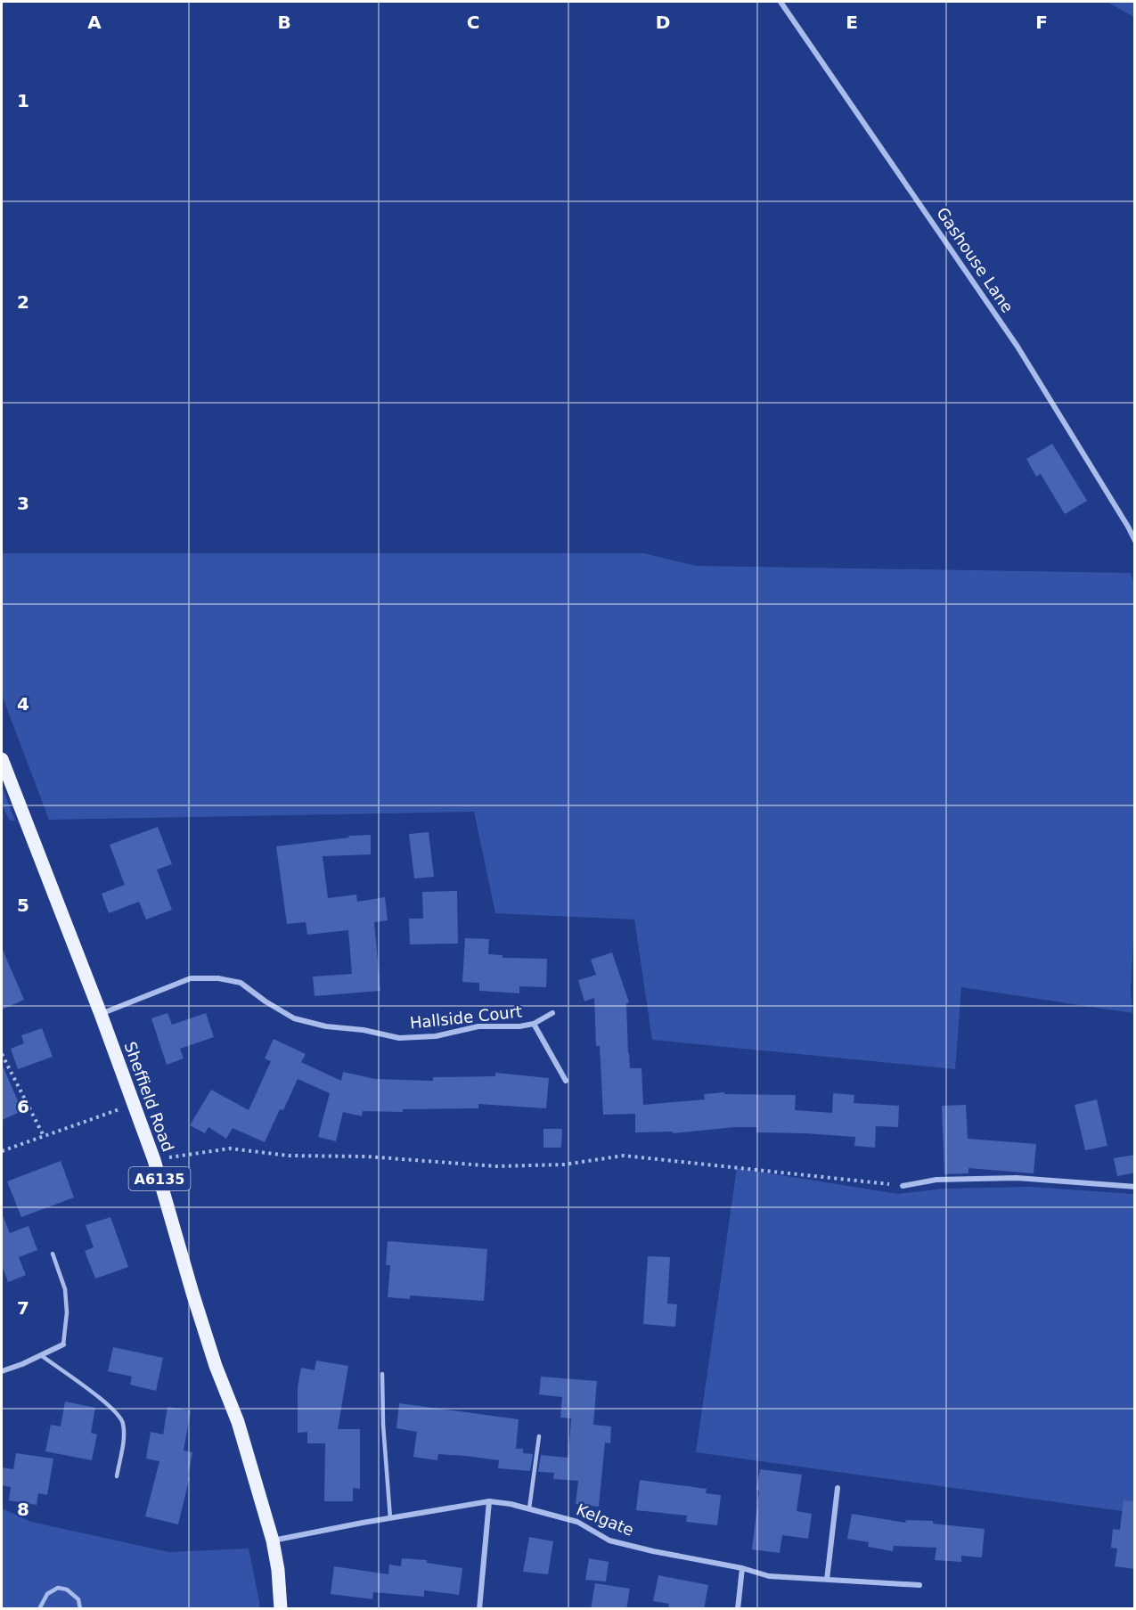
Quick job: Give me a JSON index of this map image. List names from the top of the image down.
{
  "streets": {
    "main road": ["Sheffield Road", "A6135"],
    "street": ["Gashouse Lane", "Hallside Court", "Kelgate"]
  },
  "crossings": [
    ["Hallside Court", "Sheffield Road"],
    ["Sheffield Road", "Kelgate"]
  ],
  "grid": {
    "columns": [
      "A",
      "B",
      "C",
      "D",
      "E",
      "F"
    ],
    "rows": [
      "1",
      "2",
      "3",
      "4",
      "5",
      "6",
      "7",
      "8"
    ]
  }
}
